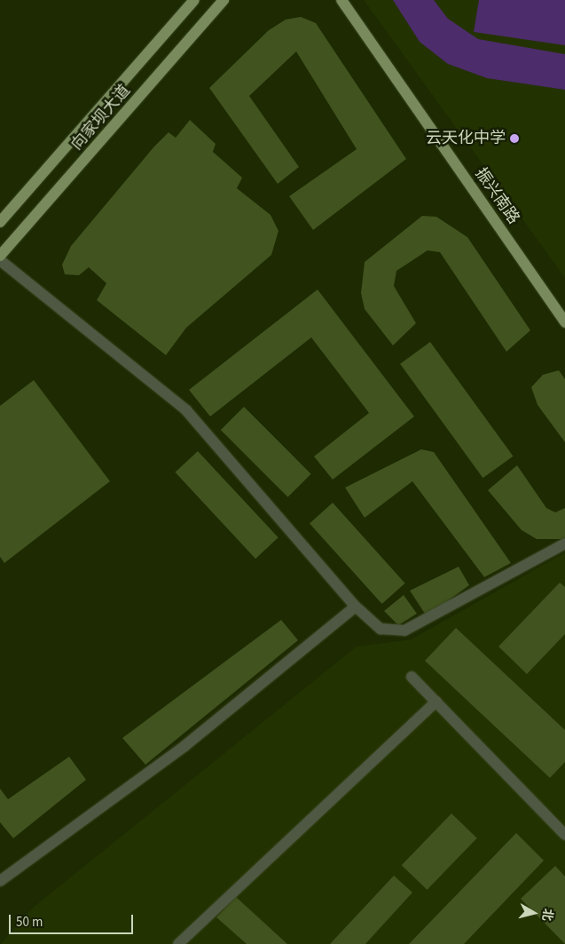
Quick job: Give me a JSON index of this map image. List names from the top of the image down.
{
  "streets": {
    "main road": ["向家坝大道", "振兴南路"]
  },
  "places": ["云天化中学"],
  "scale_bar": "50 m",
  "north": "right"
}
